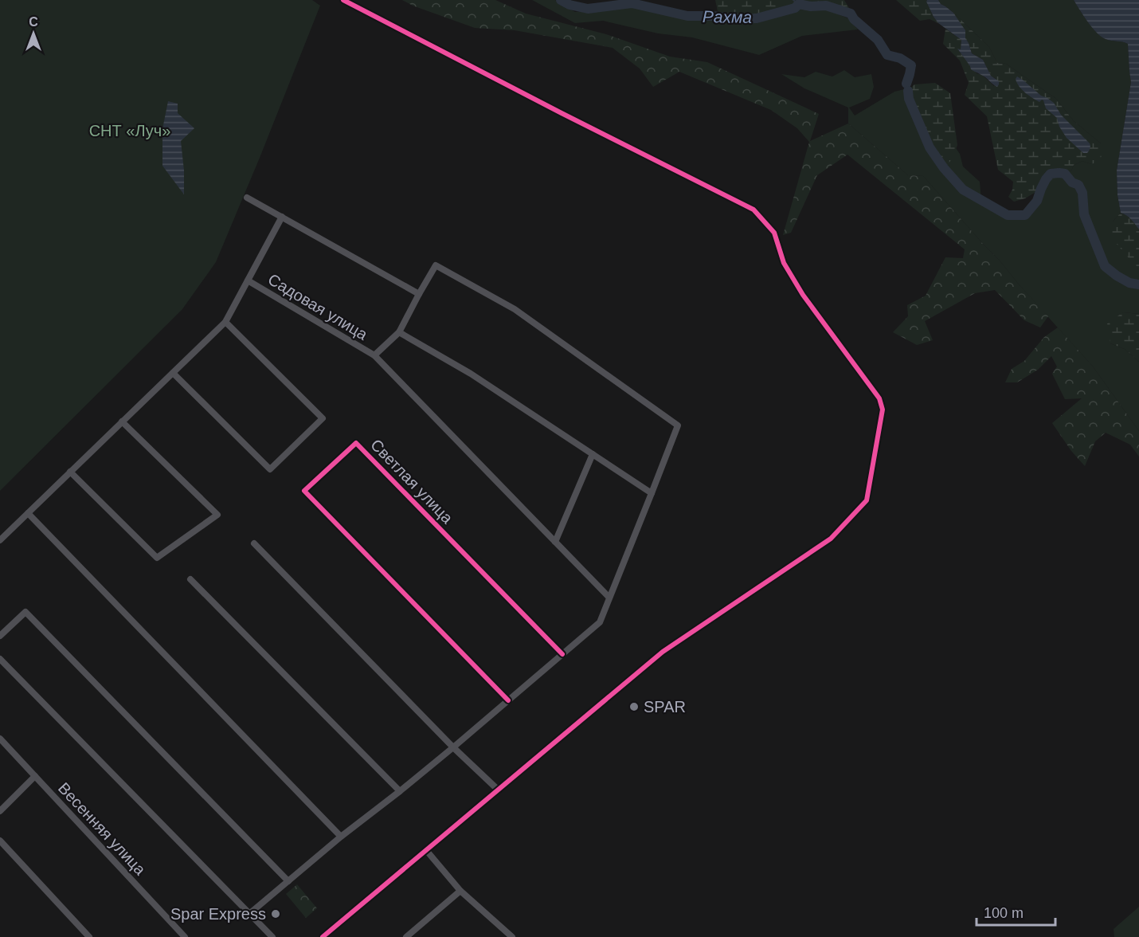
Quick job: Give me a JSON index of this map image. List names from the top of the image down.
{
  "streets": {
    "street": ["Садовая улица", "Светлая улица", "Весенняя улица"]
  },
  "water": ["Рахма"],
  "parks": ["СНТ «Луч»"],
  "places": ["SPAR", "Spar Express"],
  "scale_bar": "100 m",
  "north": "top"
}
